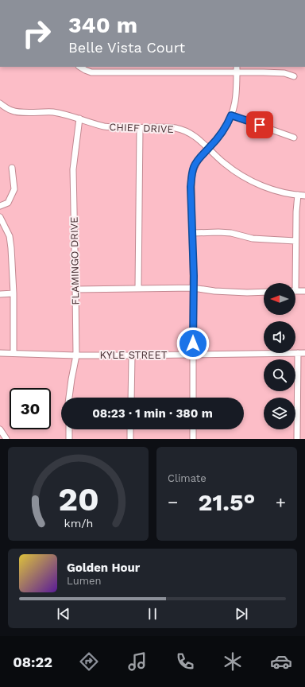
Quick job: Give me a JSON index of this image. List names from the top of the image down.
{
  "streets": {
    "street": ["CHIEF DRIVE", "FLAMINGO DRIVE", "KYLE STREET"]
  },
  "crossings": [
    ["CHIEF DRIVE", "FLAMINGO DRIVE"],
    ["FLAMINGO DRIVE", "KYLE STREET"]
  ],
  "north": "left",
  "page": {
    "turn": ["340 m", "Belle Vista Court"],
    "limit": "30",
    "trip": "08:23 · 1 min · 380 m",
    "tile": "Climate",
    "heat": ["−", "21.5°", "+"],
    "song": ["Golden Hour", "Lumen"],
    "tabs": "08:22",
    "gauge": ["20", "km/h"]
  }
}
